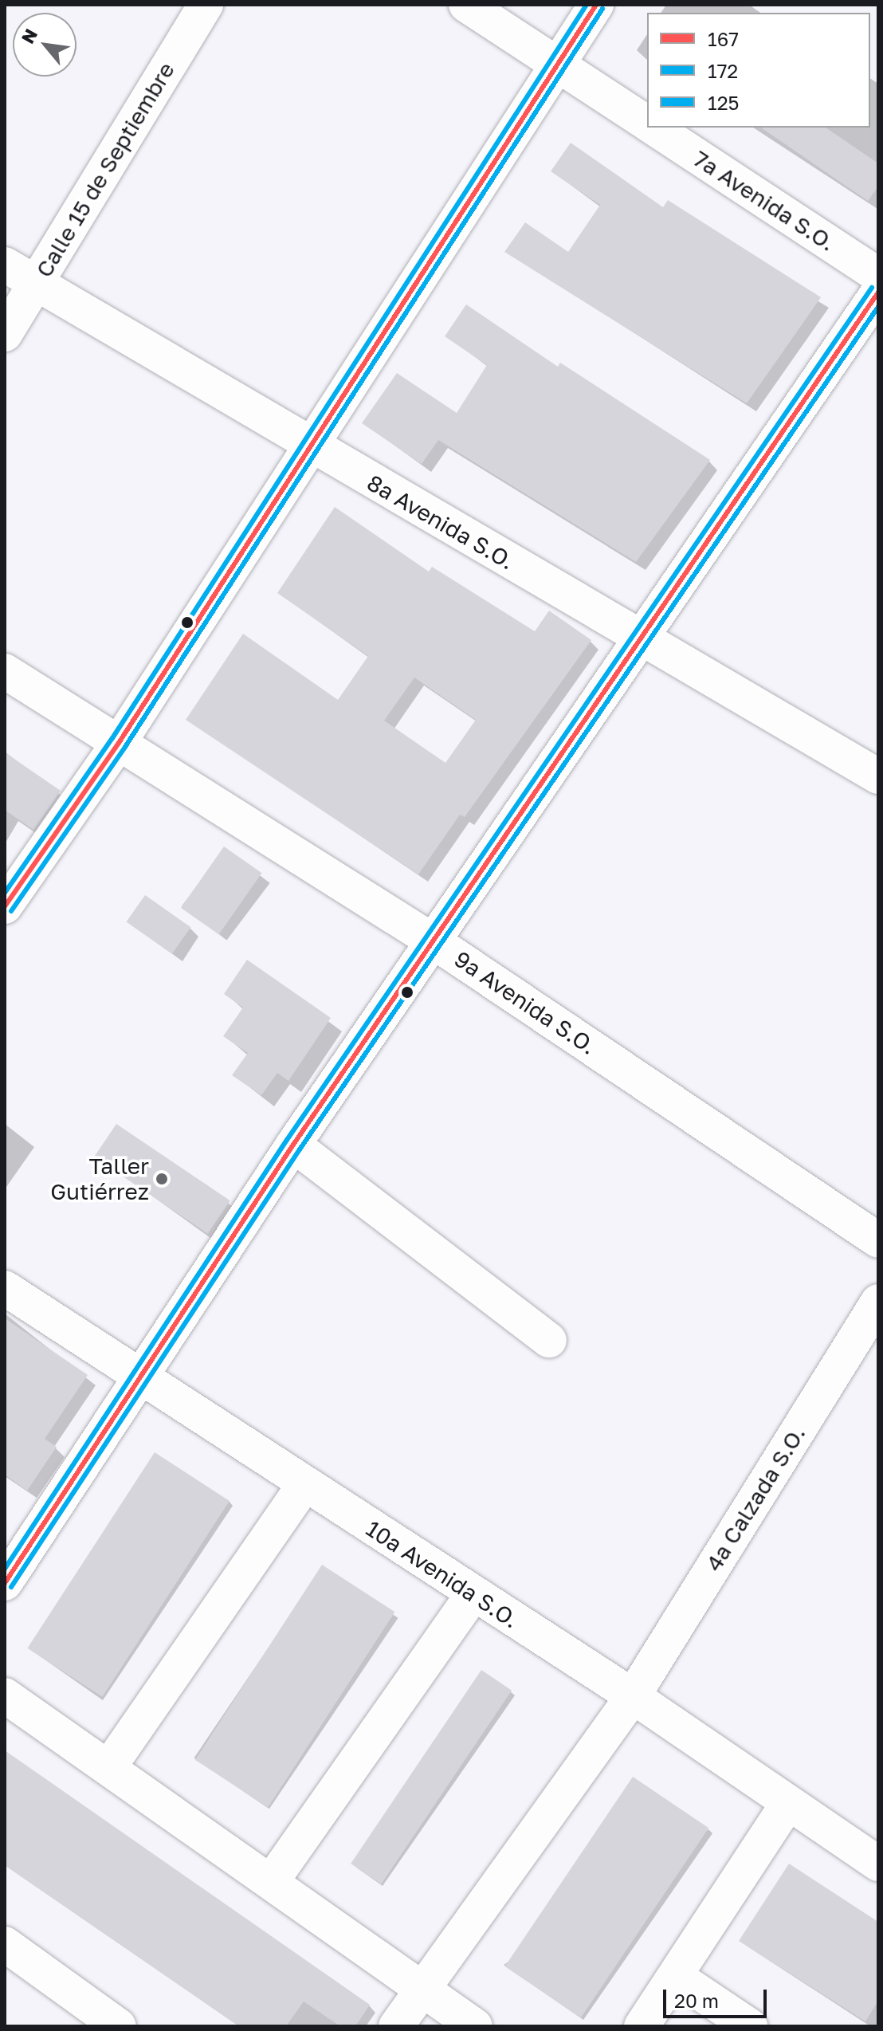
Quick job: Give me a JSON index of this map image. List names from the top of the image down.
{
  "streets": {
    "main road": [
      "Calle 15 de Septiembre",
      "7a Avenida S.O.",
      "8a Avenida S.O.",
      "9a Avenida S.O.",
      "4a Calzada S.O.",
      "10a Avenida S.O."
    ]
  },
  "crossings": [
    ["Calle 15 de Septiembre", "8a Avenida S.O."],
    ["4a Calzada S.O.", "10a Avenida S.O."]
  ],
  "places": ["Taller Gutiérrez"],
  "lines": ["transit line 167", "transit line 125", "transit line 172"],
  "legend": ["167", "172", "125"],
  "scale_bar": "20 m",
  "north": "top left"
}
